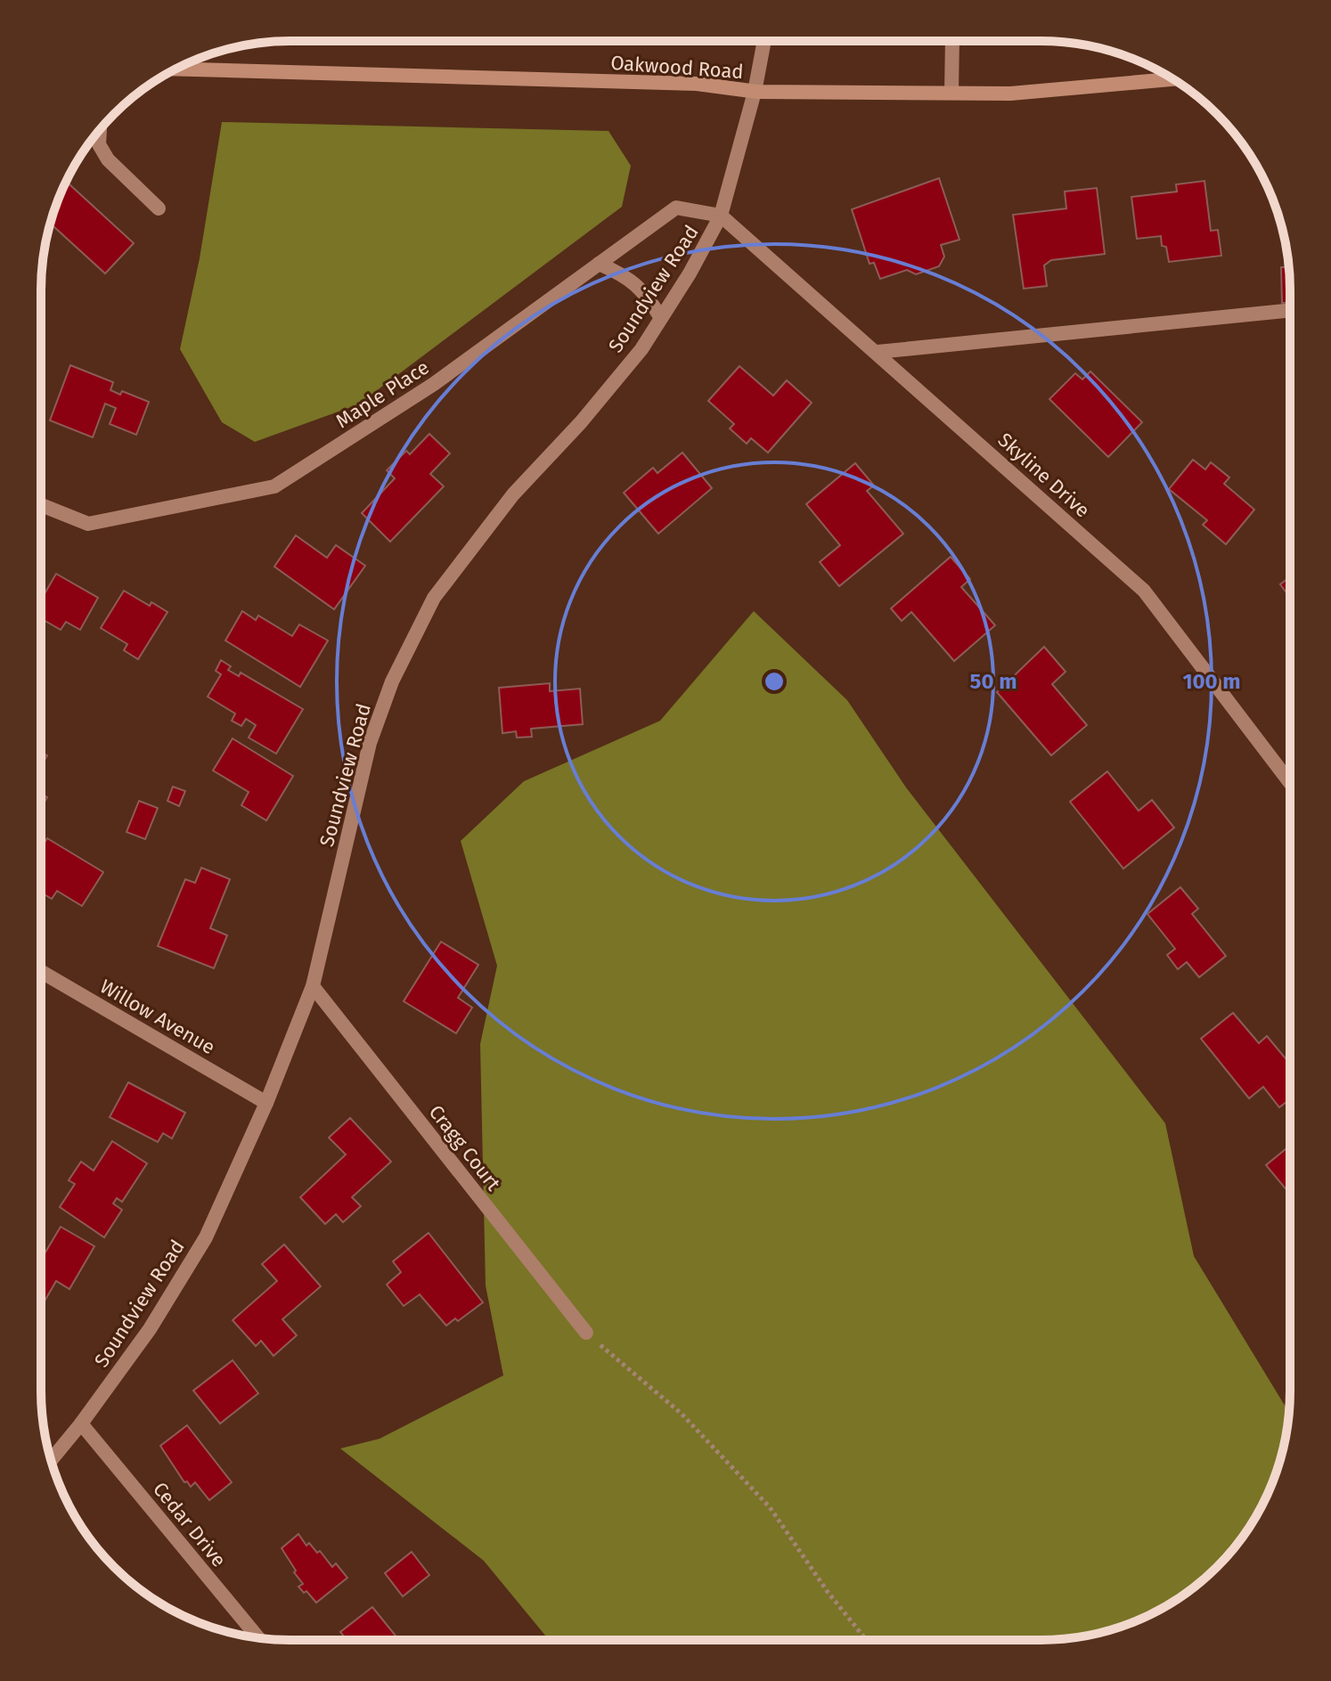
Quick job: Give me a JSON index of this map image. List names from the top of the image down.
{
  "streets": {
    "main road": ["Oakwood Road"],
    "street": [
      "Soundview Road",
      "Maple Place",
      "Skyline Drive",
      "Willow Avenue",
      "Cragg Court",
      "Cedar Drive"
    ]
  },
  "crossings": [
    ["Oakwood Road", "Soundview Road"],
    ["Soundview Road", "Maple Place"],
    ["Soundview Road", "Skyline Drive"],
    ["Soundview Road", "Willow Avenue"],
    ["Soundview Road", "Cragg Court"],
    ["Soundview Road", "Cedar Drive"],
    ["Maple Place", "Skyline Drive"]
  ],
  "rings": ["50 m", "100 m"]
}
